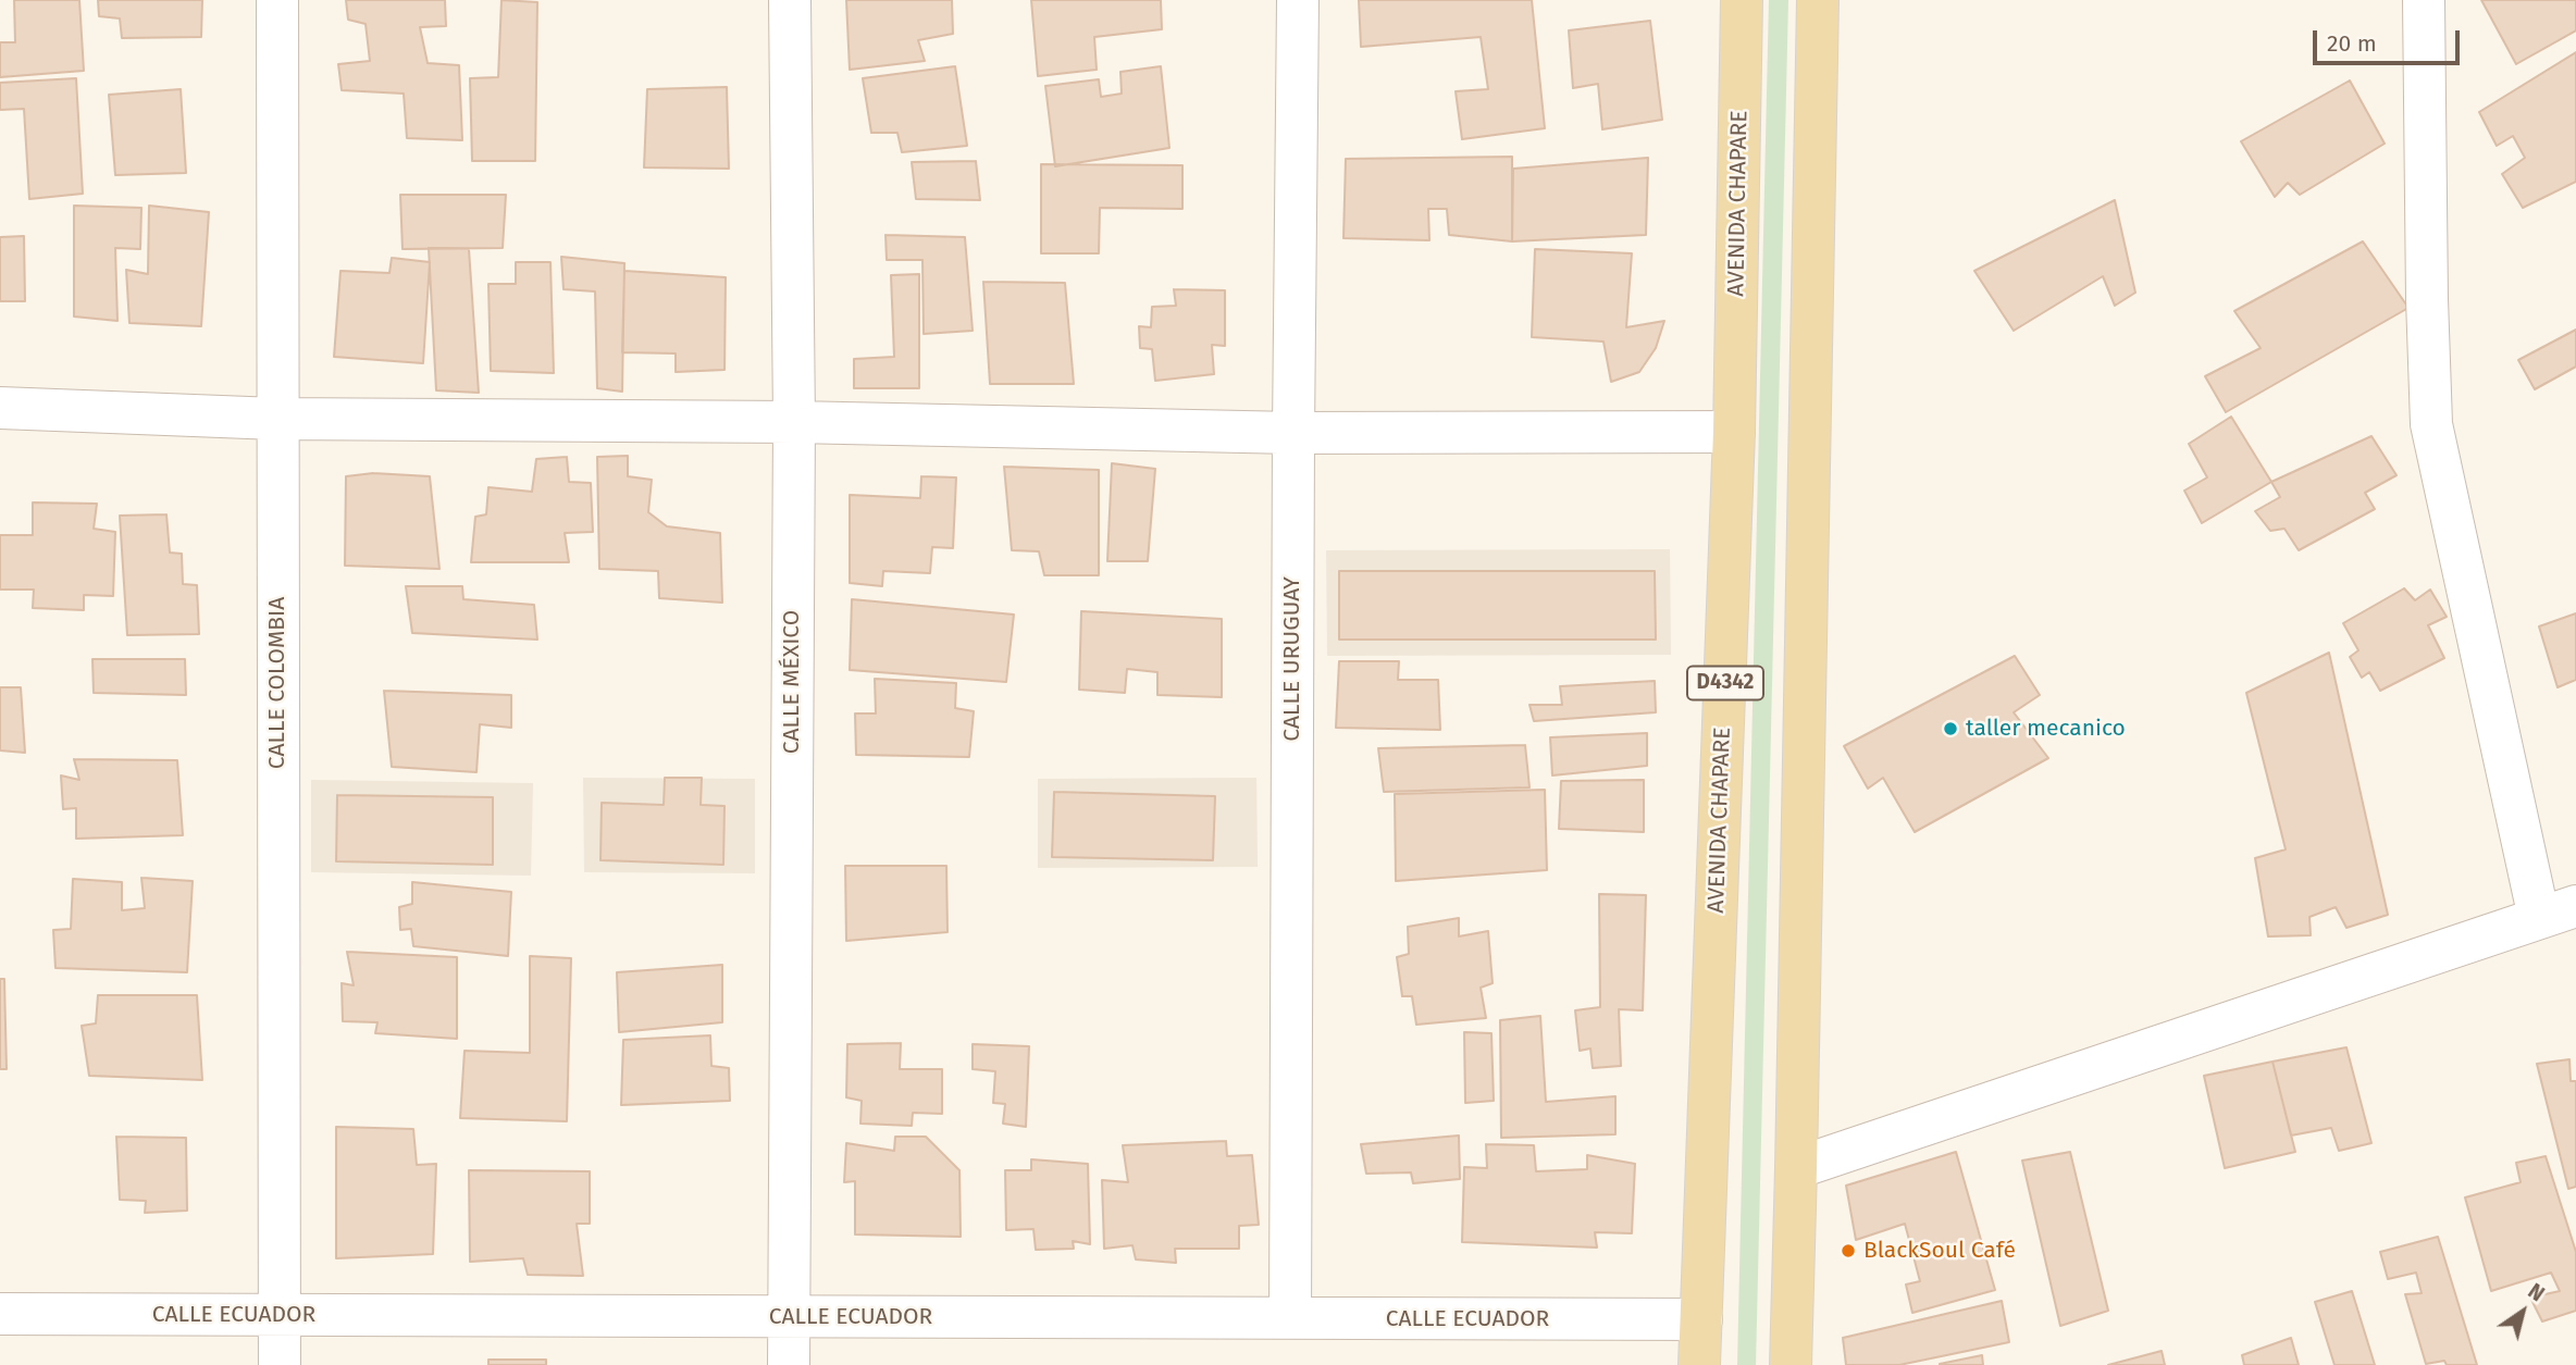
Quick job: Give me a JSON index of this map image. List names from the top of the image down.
{
  "streets": {
    "main road": ["AVENIDA CHAPARE", "D4342"],
    "street": [
      "CALLE URUGUAY",
      "CALLE MÉXICO",
      "CALLE COLOMBIA",
      "CALLE ECUADOR"
    ]
  },
  "crossings": [
    ["AVENIDA CHAPARE", "CALLE ECUADOR"],
    ["CALLE URUGUAY", "CALLE ECUADOR"],
    ["CALLE MÉXICO", "CALLE ECUADOR"],
    ["CALLE COLOMBIA", "CALLE ECUADOR"]
  ],
  "places": ["taller mecanico", "BlackSoul Café"],
  "scale_bar": "20 m",
  "north": "top right"
}
